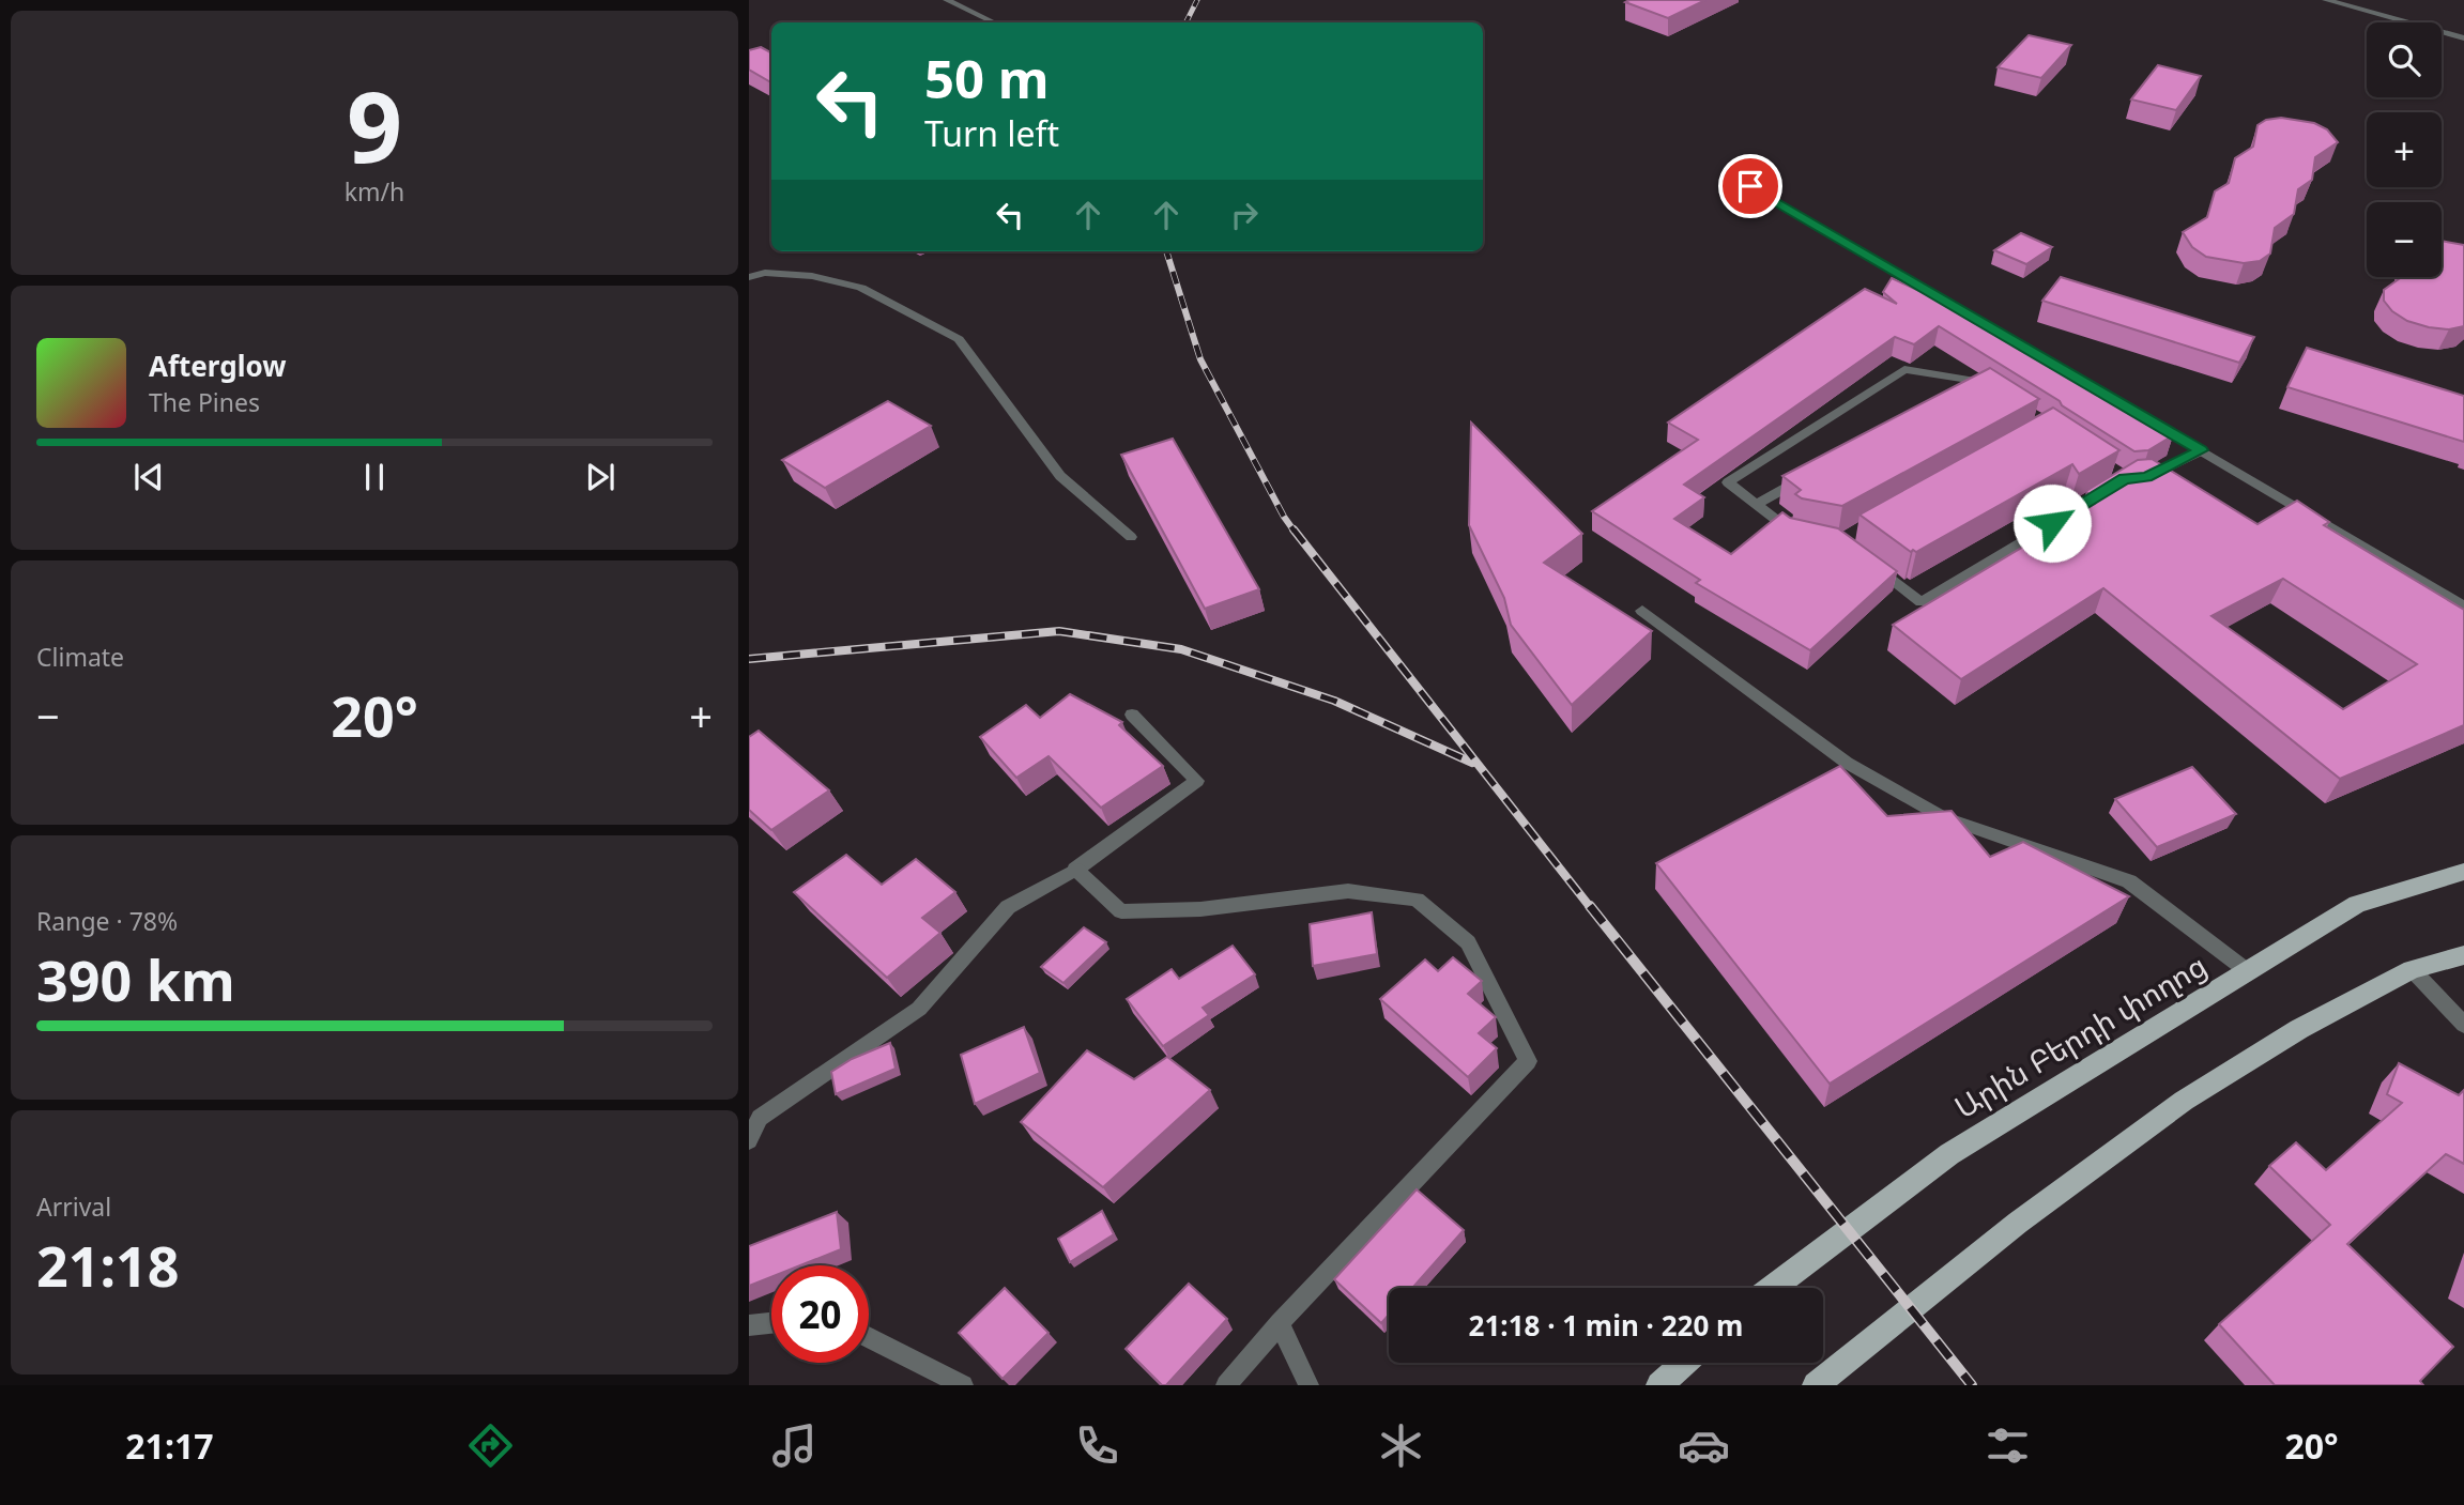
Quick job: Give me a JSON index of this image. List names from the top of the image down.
{
  "streets": {
    "main road": ["Արին Բերդի փողոց"]
  },
  "page": {
    "tile": [
      ["9", "km/h"],
      "Climate",
      ["Range · 78%", "390 km"],
      ["Arrival", "21:18"]
    ],
    "map_buttons": ["+", "−"],
    "turn": ["50 m", "Turn left"],
    "song": ["Afterglow", "The Pines"],
    "heat": ["−", "20°", "+"],
    "limit": "20",
    "trip": "21:18 · 1 min · 220 m",
    "tabs": ["21:17", "20°"]
  }
}
